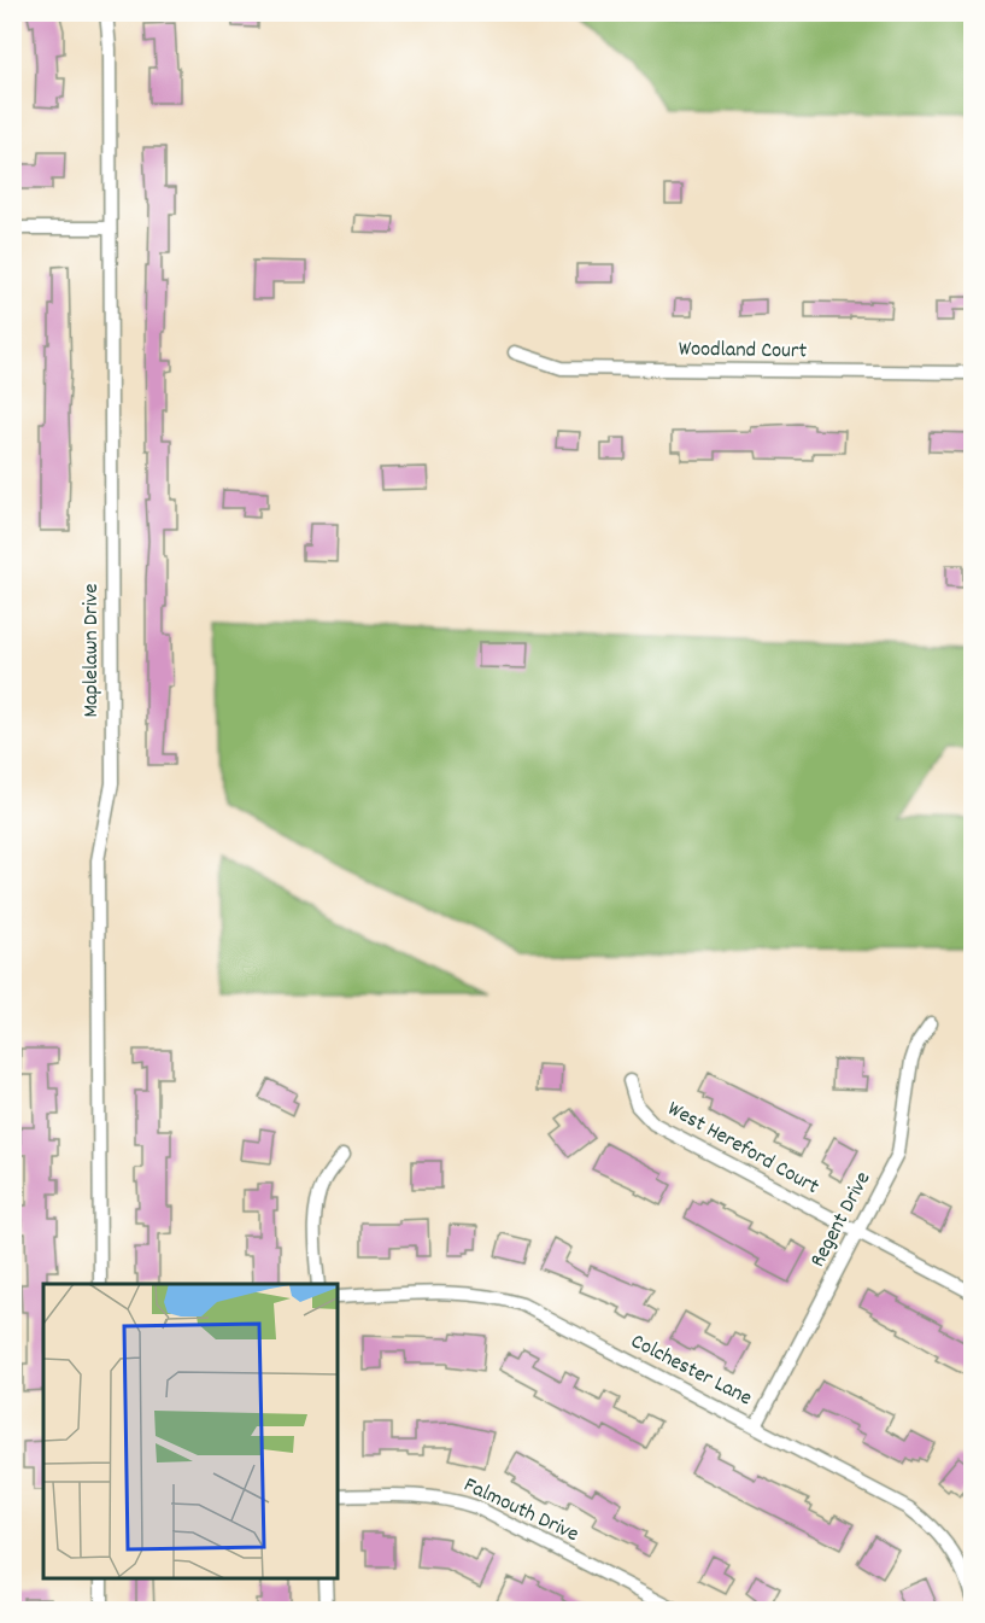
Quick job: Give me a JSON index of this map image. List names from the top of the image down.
{
  "streets": {
    "street": [
      "Woodland Court",
      "Maplelawn Drive",
      "West Hereford Court",
      "Regent Drive",
      "Colchester Lane",
      "Falmouth Drive"
    ]
  },
  "crossings": [
    ["West Hereford Court", "Regent Drive"],
    ["Regent Drive", "Colchester Lane"]
  ]
}
